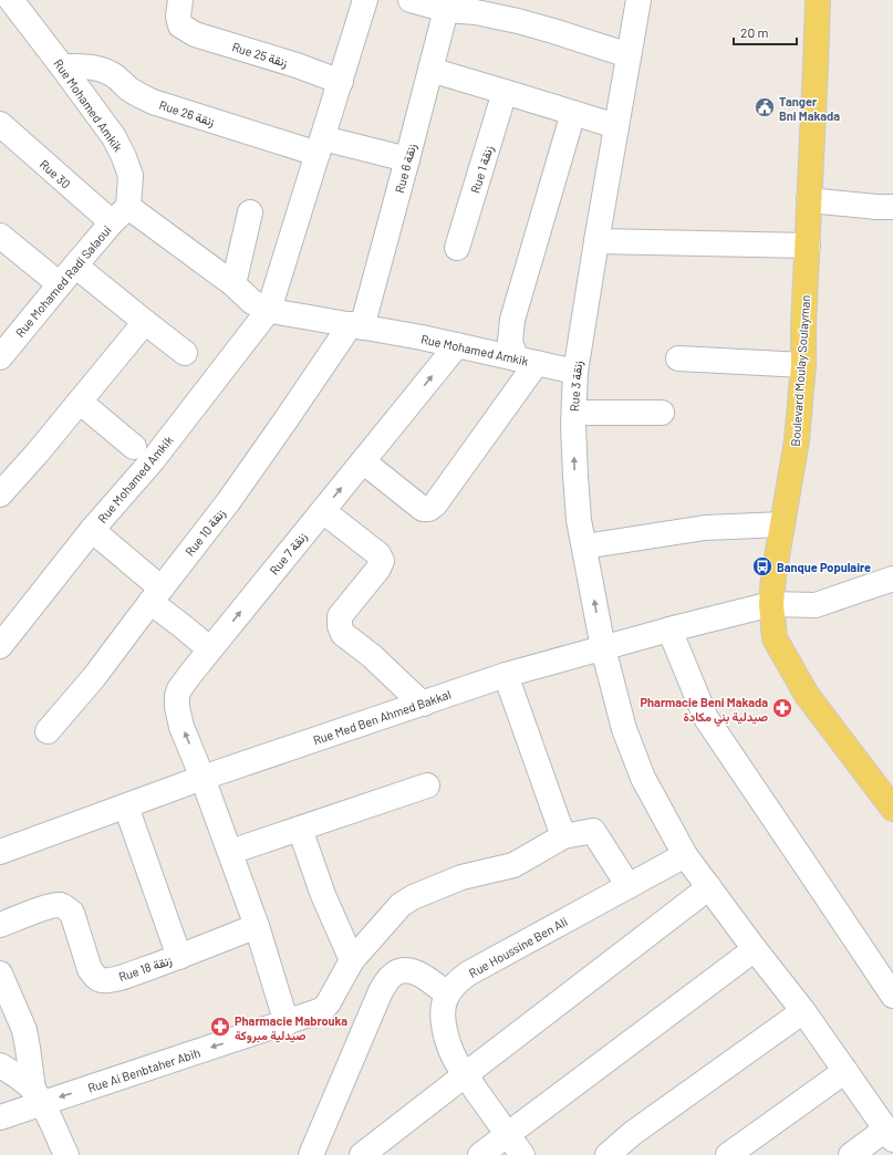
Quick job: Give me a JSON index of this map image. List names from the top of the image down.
{
  "streets": {
    "main road": ["Boulevard Moulay Soulayman"],
    "street": [
      "Rue 25 زنقة",
      "Rue Mohamed Amkik",
      "Rue 26 زنقة",
      "Rue 6 زنقة",
      "Rue 1 زنقة",
      "Rue 30",
      "Rue Mohamed Radi Salaoui",
      "Rue 3 زنقة",
      "Rue 10 زنقة",
      "Rue 7 زنقة",
      "Rue Med Ben Ahmed Bakkal",
      "Rue Houssine Ben Ali",
      "Rue 18 زنقة",
      "Rue Ai Benbtaher Abih"
    ]
  },
  "crossings": [
    ["Rue 25 زنقة", "Rue Mohamed Amkik"],
    ["Rue Mohamed Amkik", "Rue 26 زنقة"],
    ["Rue Mohamed Amkik", "Rue 6 زنقة"],
    ["Rue Mohamed Amkik", "Rue 30"],
    ["Rue Mohamed Amkik", "Rue Mohamed Radi Salaoui"],
    ["Rue Mohamed Amkik", "Rue 3 زنقة"],
    ["Rue Mohamed Amkik", "Rue 10 زنقة"],
    ["Rue Mohamed Amkik", "Rue 7 زنقة"],
    ["Rue 26 زنقة", "Rue 6 زنقة"],
    ["Rue 6 زنقة", "Rue 10 زنقة"],
    ["Rue 30", "Rue Mohamed Radi Salaoui"],
    ["Boulevard Moulay Soulayman", "Rue Med Ben Ahmed Bakkal"],
    ["Rue 3 زنقة", "Rue Med Ben Ahmed Bakkal"],
    ["Rue 3 زنقة", "Rue Houssine Ben Ali"],
    ["Rue 7 زنقة", "Rue Med Ben Ahmed Bakkal"],
    ["Rue 7 زنقة", "Rue 18 زنقة"],
    ["Rue 7 زنقة", "Rue Ai Benbtaher Abih"],
    ["Rue Houssine Ben Ali", "Rue Ai Benbtaher Abih"]
  ],
  "one_way": ["Rue 7 زنقة"],
  "places": {
    "public building": ["Tanger Bni Makada"],
    "bus stop": ["Banque Populaire"],
    "pharmacy": ["Pharmacie Beni Makada صيدلية بني مكادة", "Pharmacie Mabrouka صيدلية مبروكة"]
  },
  "scale_bar": "20 m"
}
